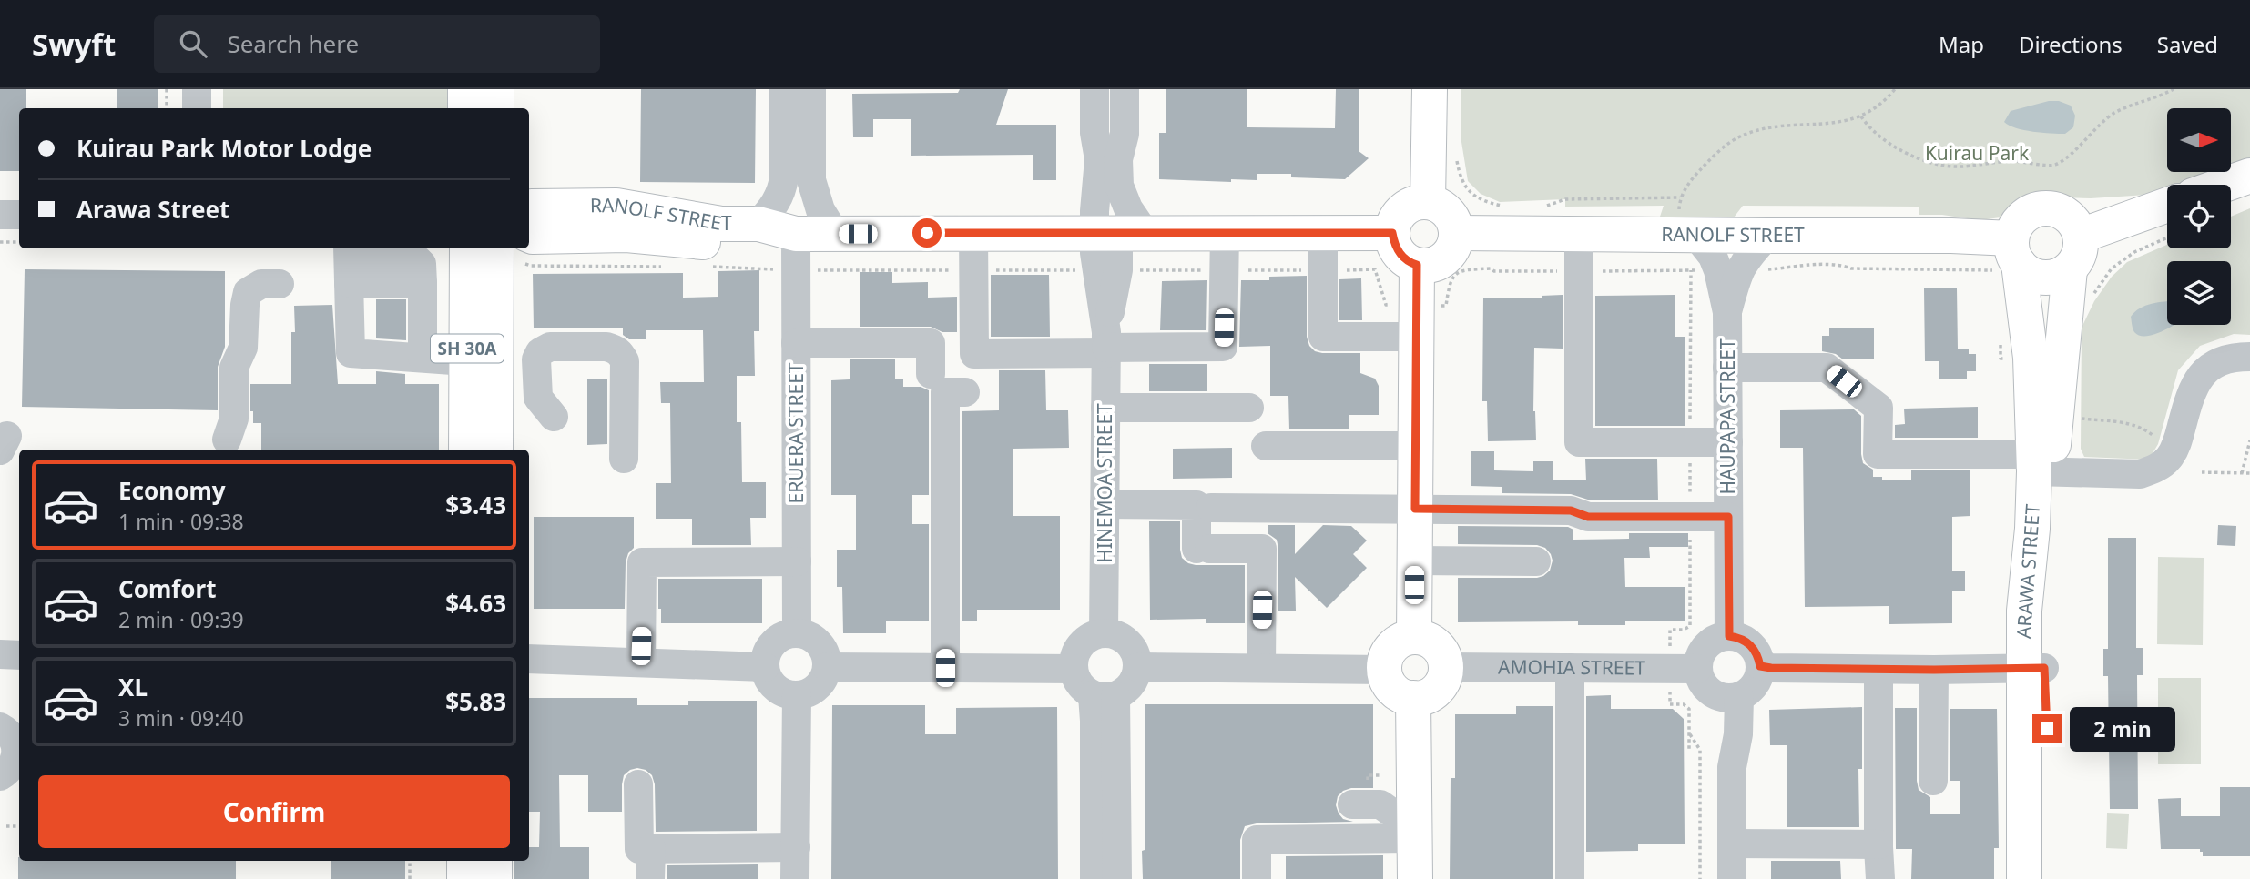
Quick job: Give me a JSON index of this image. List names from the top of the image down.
{
  "streets": {
    "main road": ["RANOLF STREET", "SH 30A", "ARAWA STREET"],
    "street": [
      "HAUPAPA STREET",
      "ERUERA STREET",
      "HINEMOA STREET",
      "AMOHIA STREET"
    ]
  },
  "crossings": [
    ["RANOLF STREET", "HAUPAPA STREET"],
    ["RANOLF STREET", "ERUERA STREET"],
    ["RANOLF STREET", "HINEMOA STREET"],
    ["RANOLF STREET", "ARAWA STREET"],
    ["HAUPAPA STREET", "AMOHIA STREET"]
  ],
  "parks": ["Kuirau Park"],
  "north": "right",
  "page": {
    "header": "Swyft",
    "search": "Search here",
    "nav": ["Map", "Directions", "Saved"],
    "banner": ["Kuirau Park Motor Lodge", "Arawa Street"],
    "list": [
      {
        "name": "Economy",
        "note": "1 min · 09:38",
        "value": "$3.43"
      },
      {
        "name": "Comfort",
        "note": "2 min · 09:39",
        "value": "$4.63"
      },
      {
        "name": "XL",
        "note": "3 min · 09:40",
        "value": "$5.83"
      }
    ],
    "bubble": "2 min",
    "buttons": "Confirm"
  }
}
